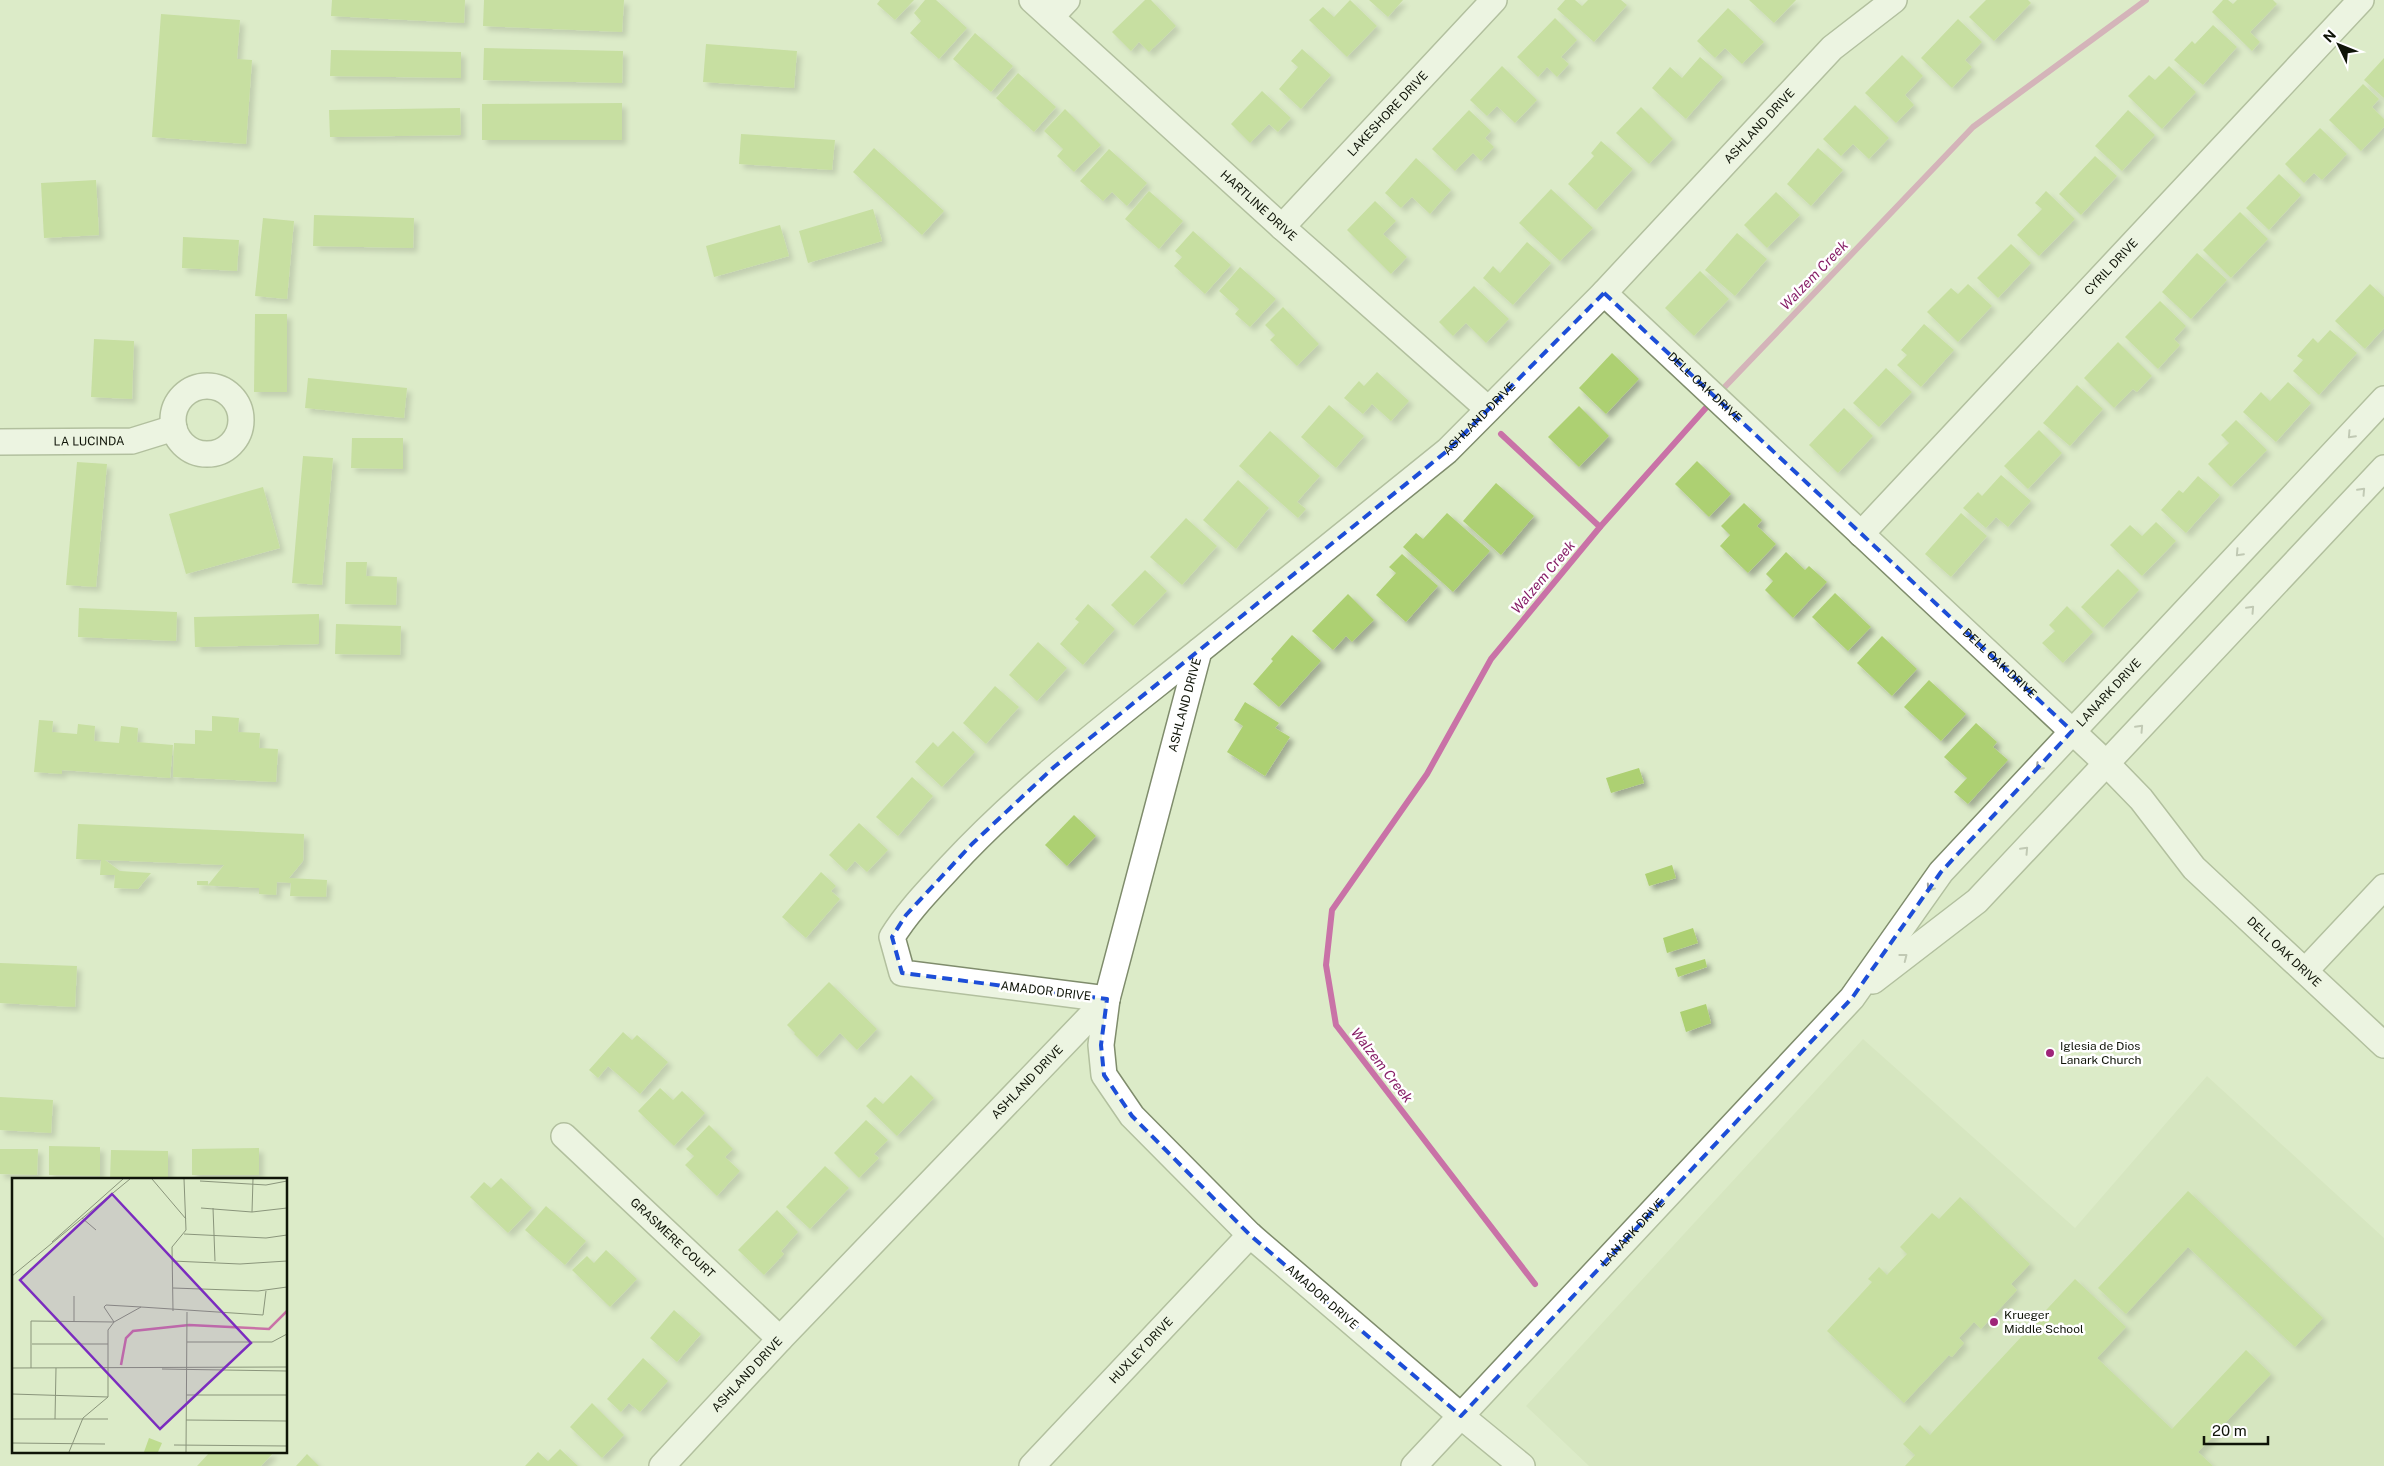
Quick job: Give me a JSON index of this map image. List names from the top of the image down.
{
  "streets": {
    "street": [
      "LAKESHORE DRIVE",
      "ASHLAND DRIVE",
      "HARTLINE DRIVE",
      "CYRIL DRIVE",
      "DELL OAK DRIVE",
      "LA LUCINDA",
      "LANARK DRIVE",
      "AMADOR DRIVE",
      "GRASMERE COURT",
      "HUXLEY DRIVE"
    ]
  },
  "crossings": [
    ["LAKESHORE DRIVE", "HARTLINE DRIVE"],
    ["ASHLAND DRIVE", "HARTLINE DRIVE"],
    ["ASHLAND DRIVE", "DELL OAK DRIVE"],
    ["ASHLAND DRIVE", "AMADOR DRIVE"],
    ["ASHLAND DRIVE", "GRASMERE COURT"],
    ["CYRIL DRIVE", "DELL OAK DRIVE"],
    ["DELL OAK DRIVE", "LANARK DRIVE"],
    ["LANARK DRIVE", "AMADOR DRIVE"],
    ["AMADOR DRIVE", "HUXLEY DRIVE"]
  ],
  "water": ["Walzem Creek"],
  "places": ["Iglesia de Dios Lanark Church", "Krueger Middle School"],
  "scale_bar": "20 m",
  "north": "top left"
}
